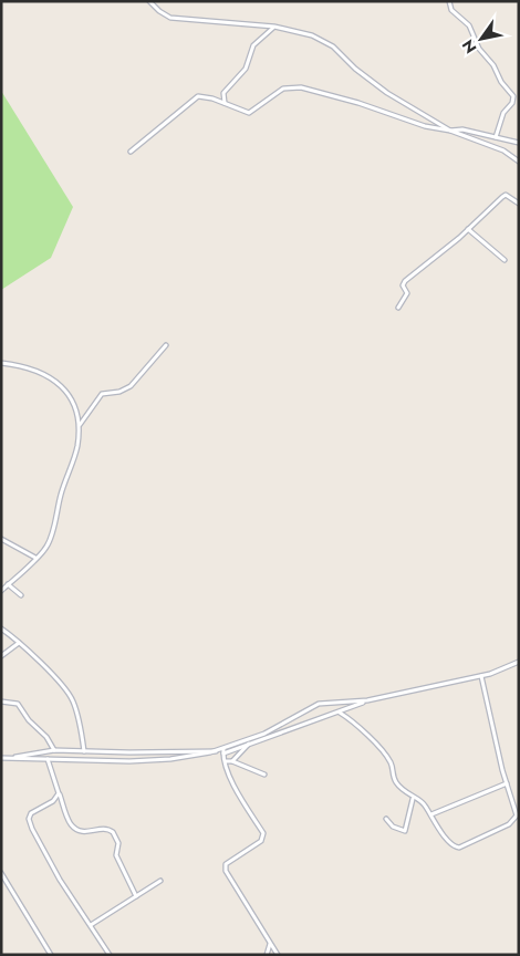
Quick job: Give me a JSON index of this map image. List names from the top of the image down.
{
  "north": "bottom left"
}
